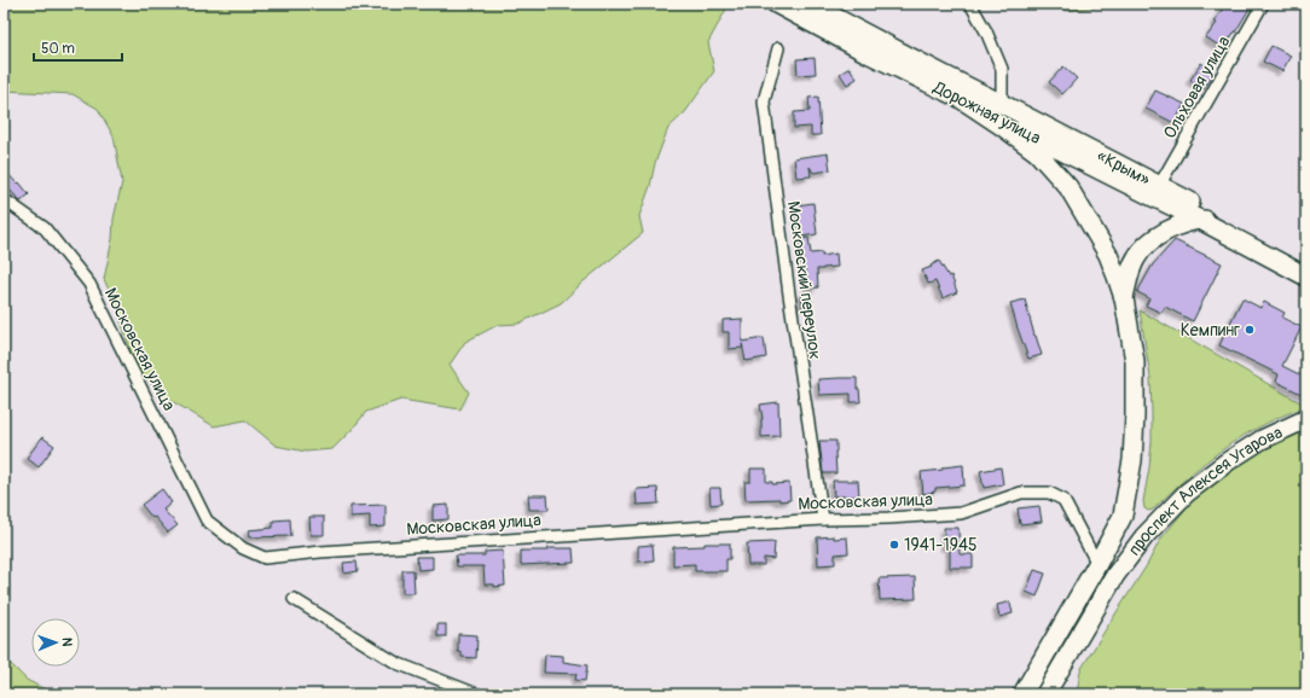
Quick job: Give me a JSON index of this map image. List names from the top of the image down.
{
  "streets": {
    "main road": ["Дорожная улица", "«Крым»", "проспект Алексея Угарова"],
    "street": ["Ольховая улица", "Московский переулок", "Московская улица"]
  },
  "crossings": [
    ["Ольховая улица", "«Крым»"],
    ["Дорожная улица", "«Крым»"],
    ["Московский переулок", "Московская улица"]
  ],
  "places": ["Кемпинг", "1941-1945"],
  "scale_bar": "50 m",
  "north": "right"
}
